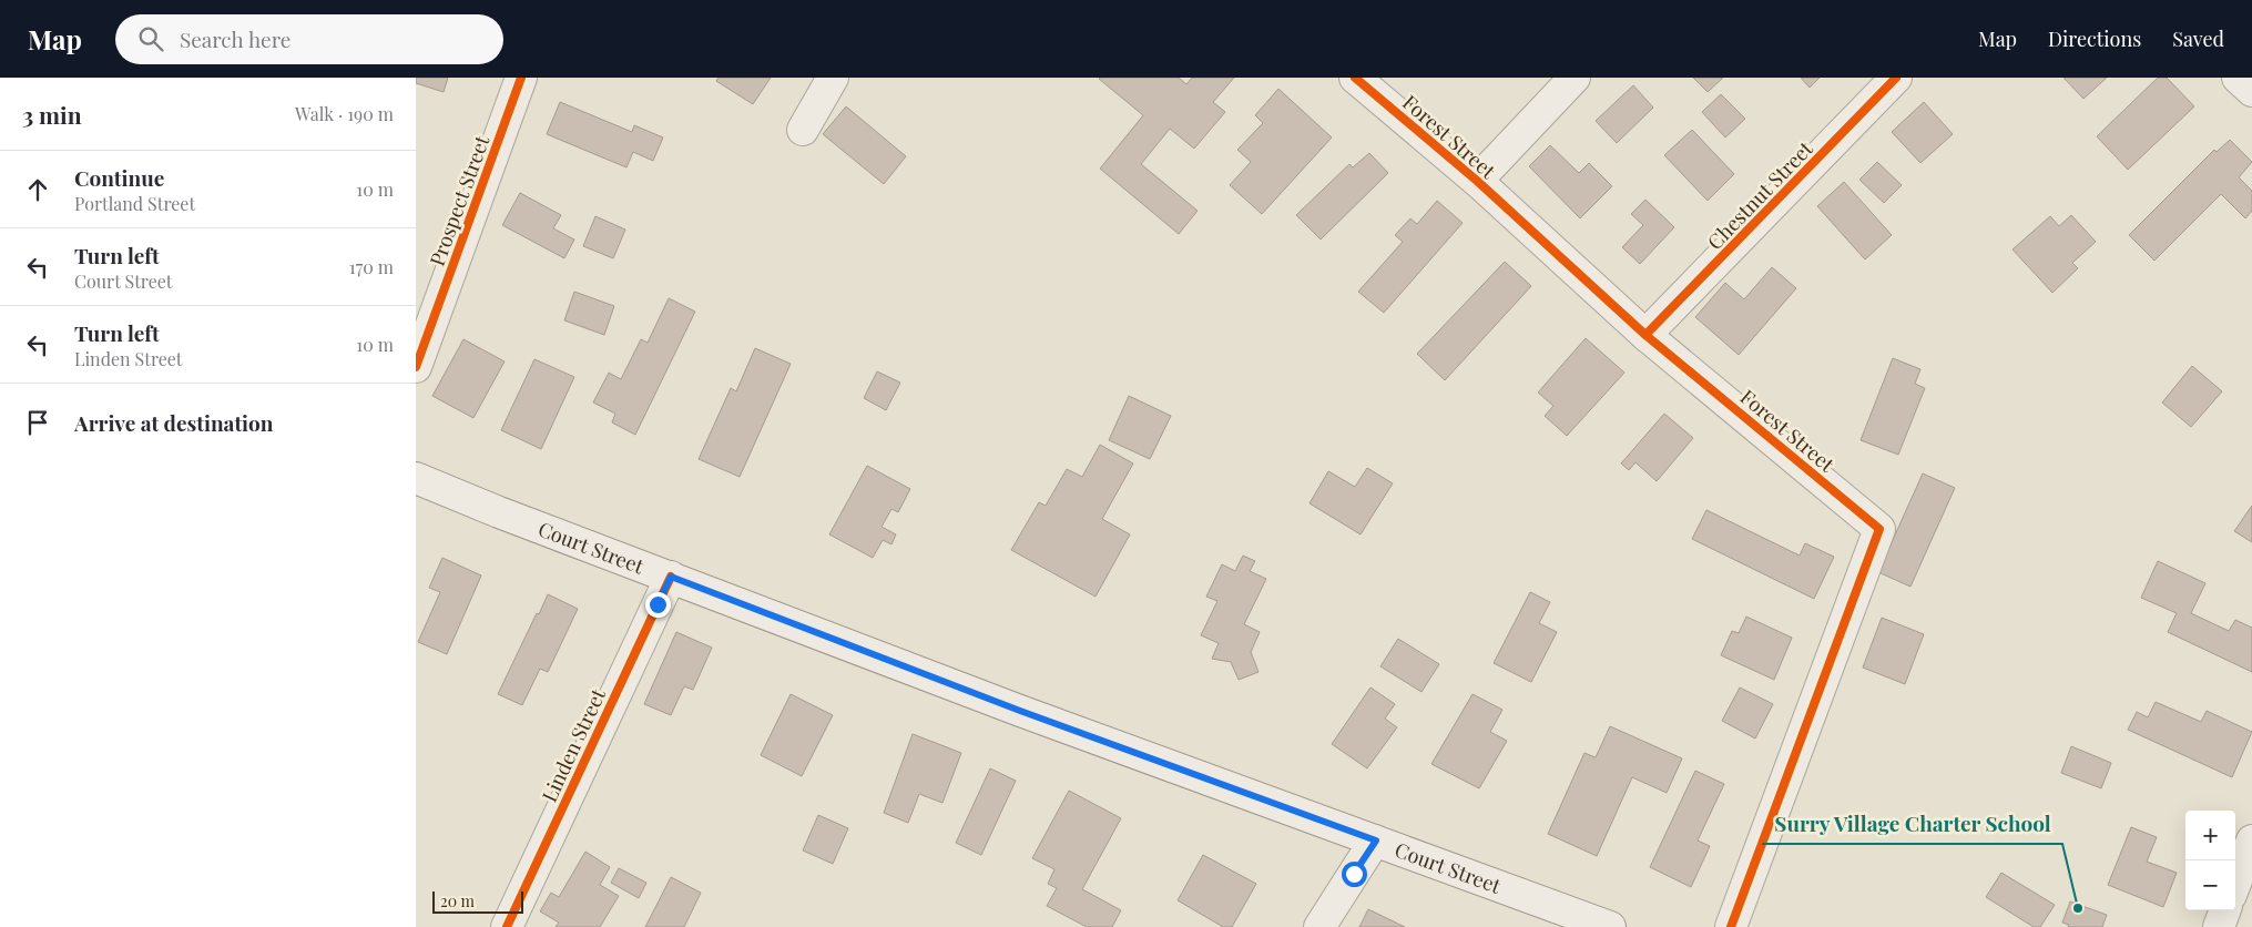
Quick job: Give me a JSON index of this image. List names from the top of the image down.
{
  "streets": {
    "street": [
      "Forest Street",
      "Chestnut Street",
      "Prospect Street",
      "Court Street",
      "Linden Street"
    ]
  },
  "crossings": [
    ["Forest Street", "Chestnut Street"],
    ["Court Street", "Linden Street"]
  ],
  "places": ["Surry Village Charter School"],
  "scale_bar": "20 m",
  "page": {
    "header": "Map",
    "search": "Search here",
    "nav": ["Map", "Directions", "Saved"],
    "heading": ["3 min", "Walk · 190 m"],
    "list": [
      ["Continue", "Portland Street", "10 m"],
      ["Turn left", "Court Street", "170 m"],
      ["Turn left", "Linden Street", "10 m"],
      "Arrive at destination"
    ],
    "map_buttons": ["+", "−"],
    "scale": "20 m"
  }
}
